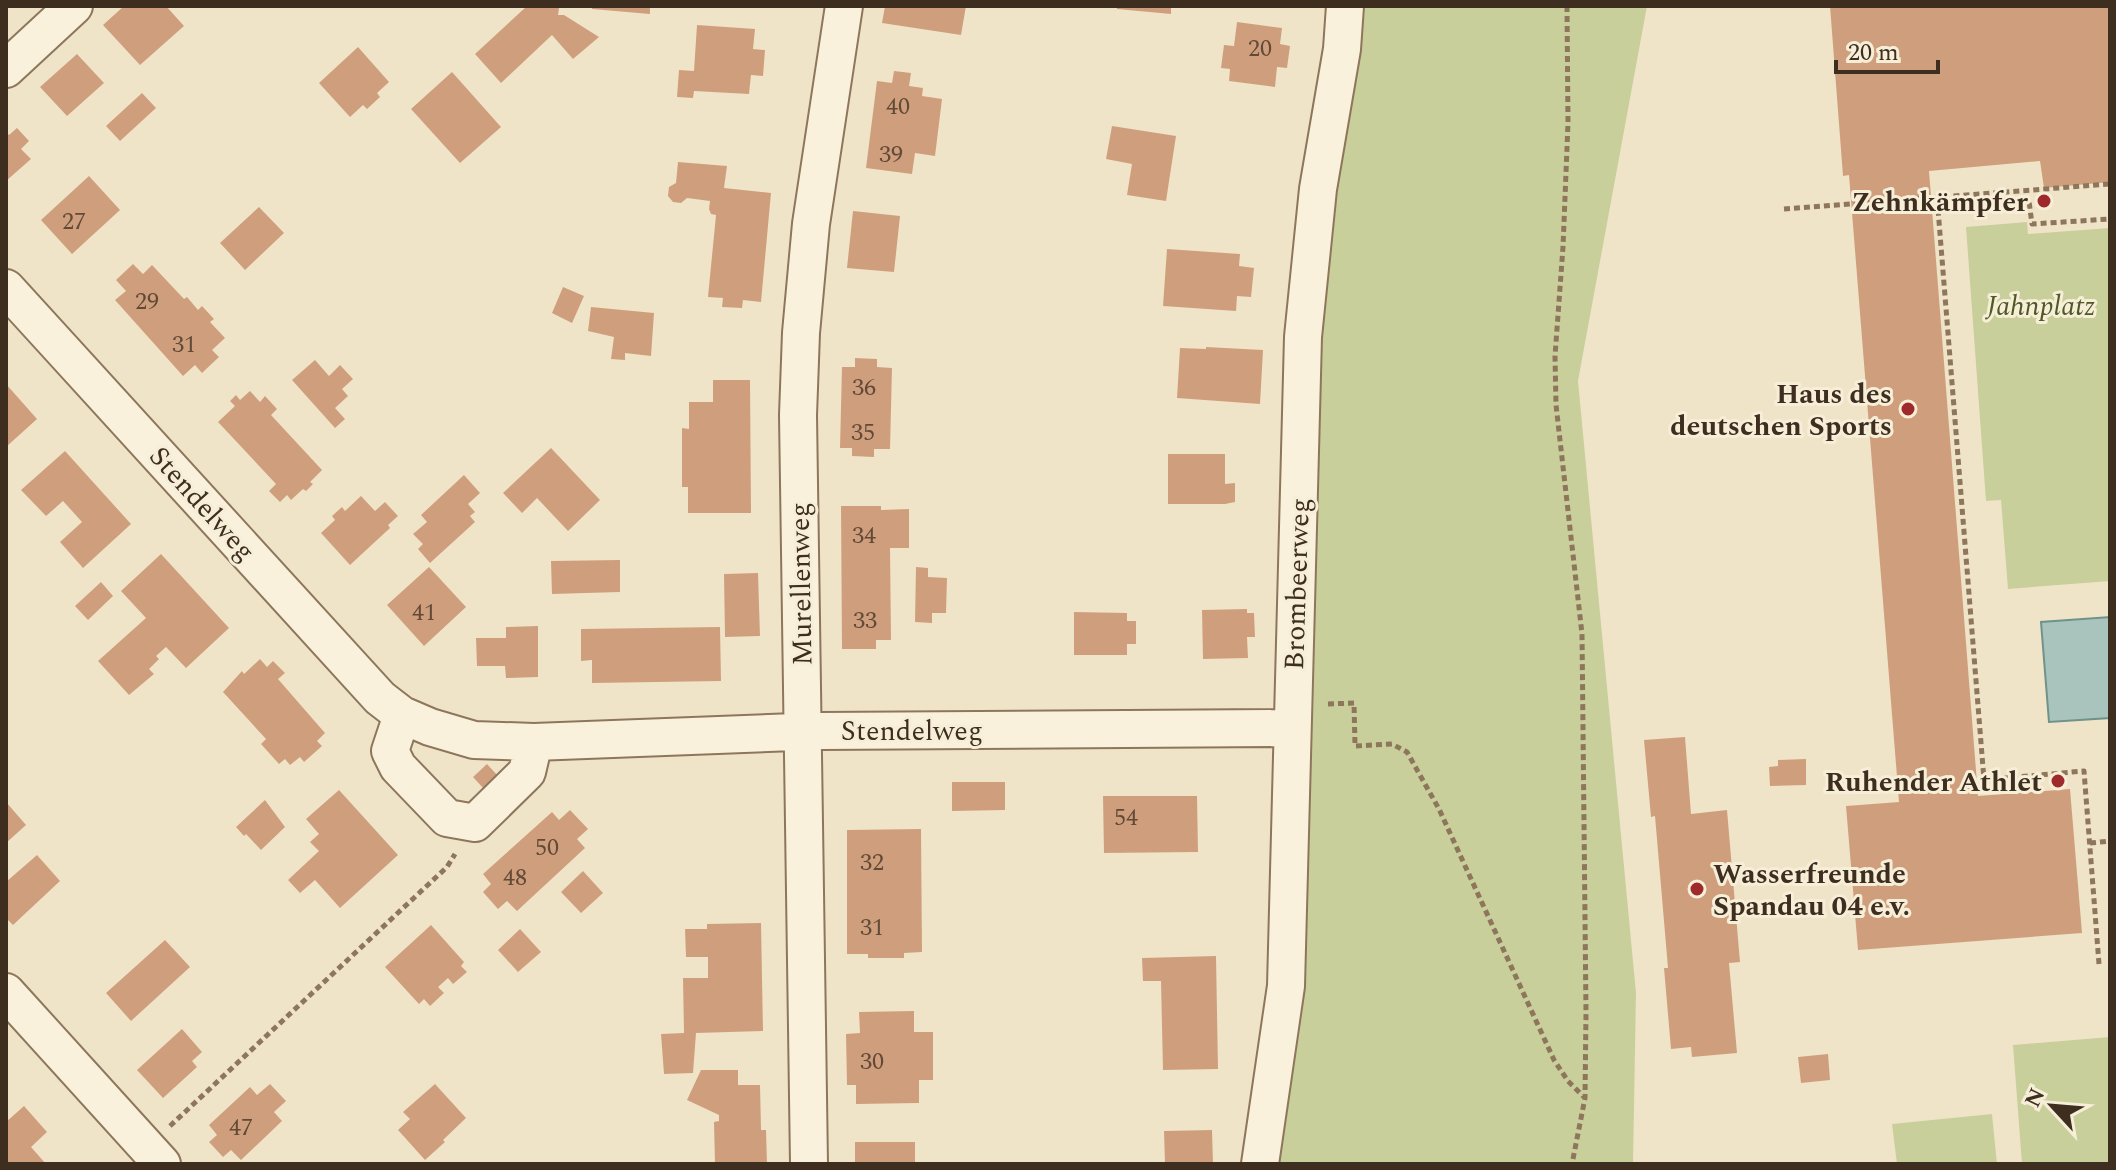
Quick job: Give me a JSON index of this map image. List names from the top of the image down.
{
  "streets": {
    "street": ["Stendelweg", "Murellenweg", "Brombeerweg"]
  },
  "crossings": [
    ["Stendelweg", "Murellenweg"],
    ["Stendelweg", "Brombeerweg"]
  ],
  "parks": ["Jahnplatz"],
  "places": [
    "Zehnkämpfer",
    "Haus des deutschen Sports",
    "Ruhender Athlet",
    "Wasserfreunde Spandau 04 e.v."
  ],
  "house_numbers": [
    "20",
    "40",
    "39",
    "27",
    "29",
    "31",
    "36",
    "35",
    "34",
    "41",
    "33",
    "54",
    "50",
    "32",
    "48",
    "31",
    "30",
    "47"
  ],
  "scale_bar": "20 m",
  "north": "top left"
}
